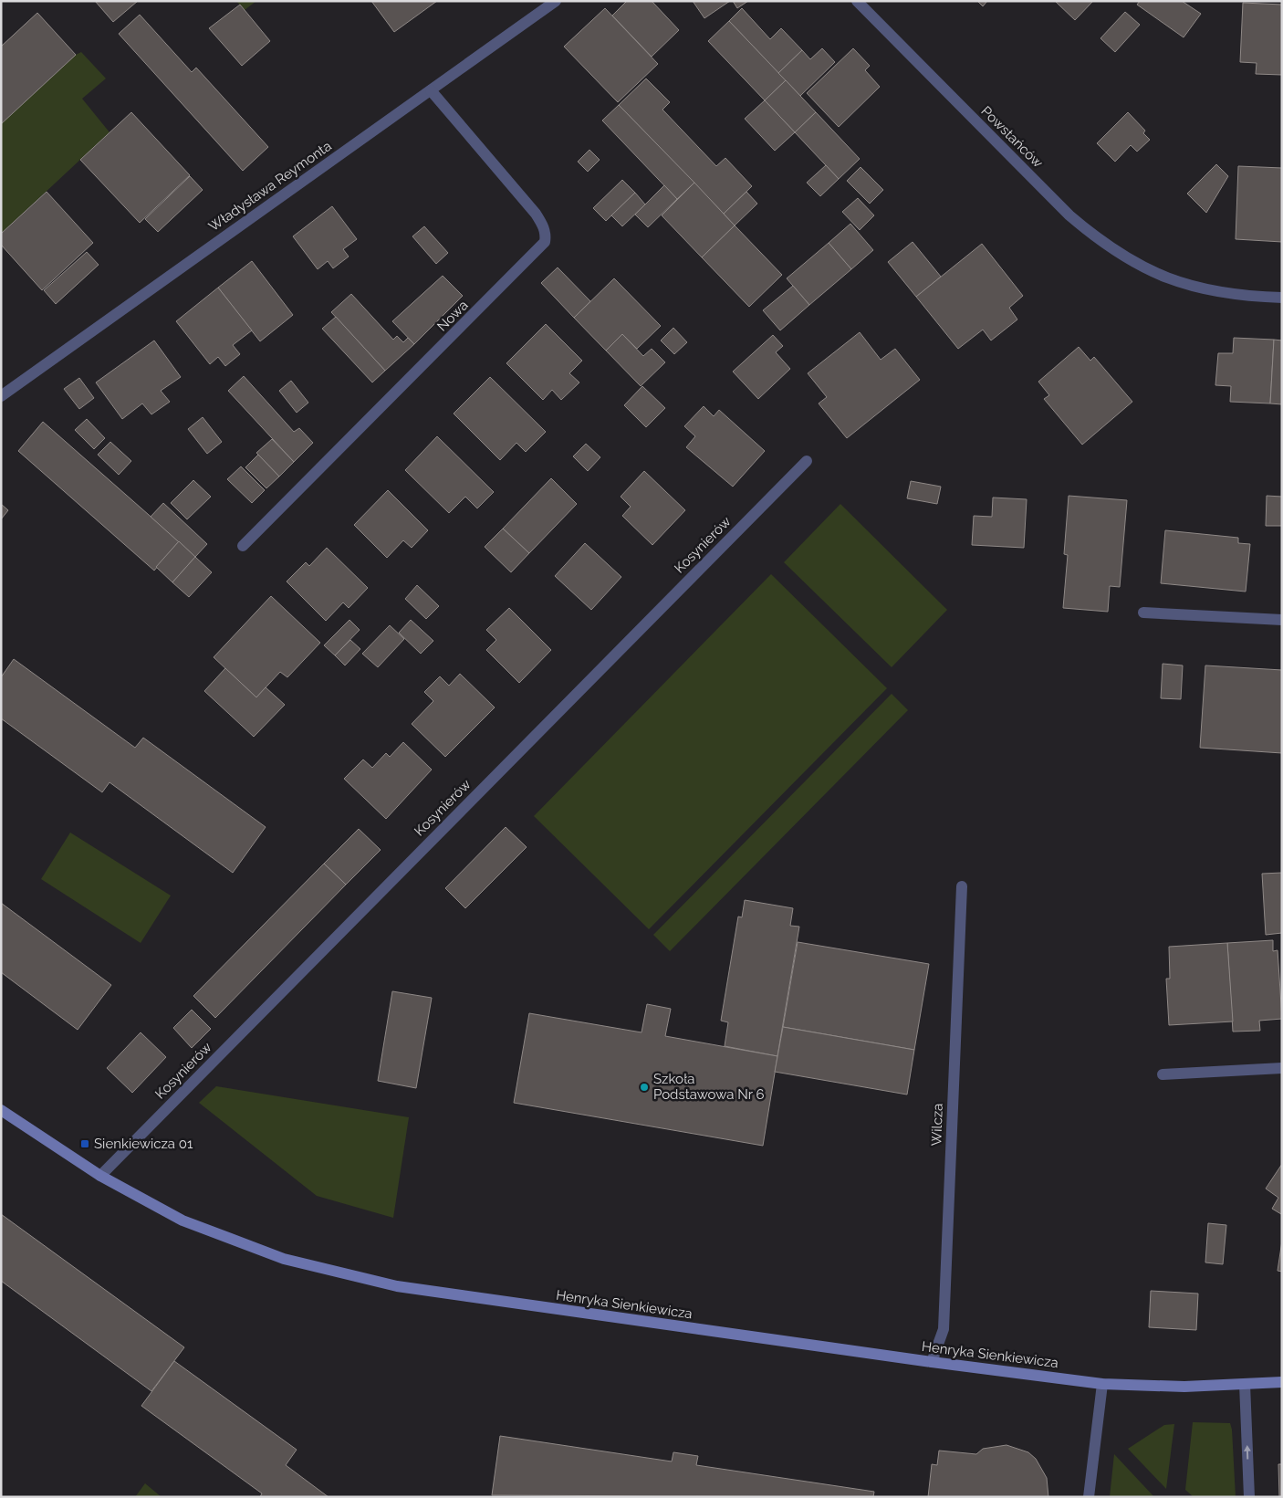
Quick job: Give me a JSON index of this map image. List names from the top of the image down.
{
  "streets": {
    "street": [
      "Powstańców",
      "Władysława Reymonta",
      "Nowa",
      "Kosynierów",
      "Wilcza",
      "Henryka Sienkiewicza"
    ]
  },
  "crossings": [
    ["Władysława Reymonta", "Nowa"],
    ["Kosynierów", "Henryka Sienkiewicza"],
    ["Wilcza", "Henryka Sienkiewicza"]
  ],
  "places": {
    "other": ["Szkoła Podstawowa Nr 6"],
    "transit": ["Sienkiewicza 01"]
  }
}
